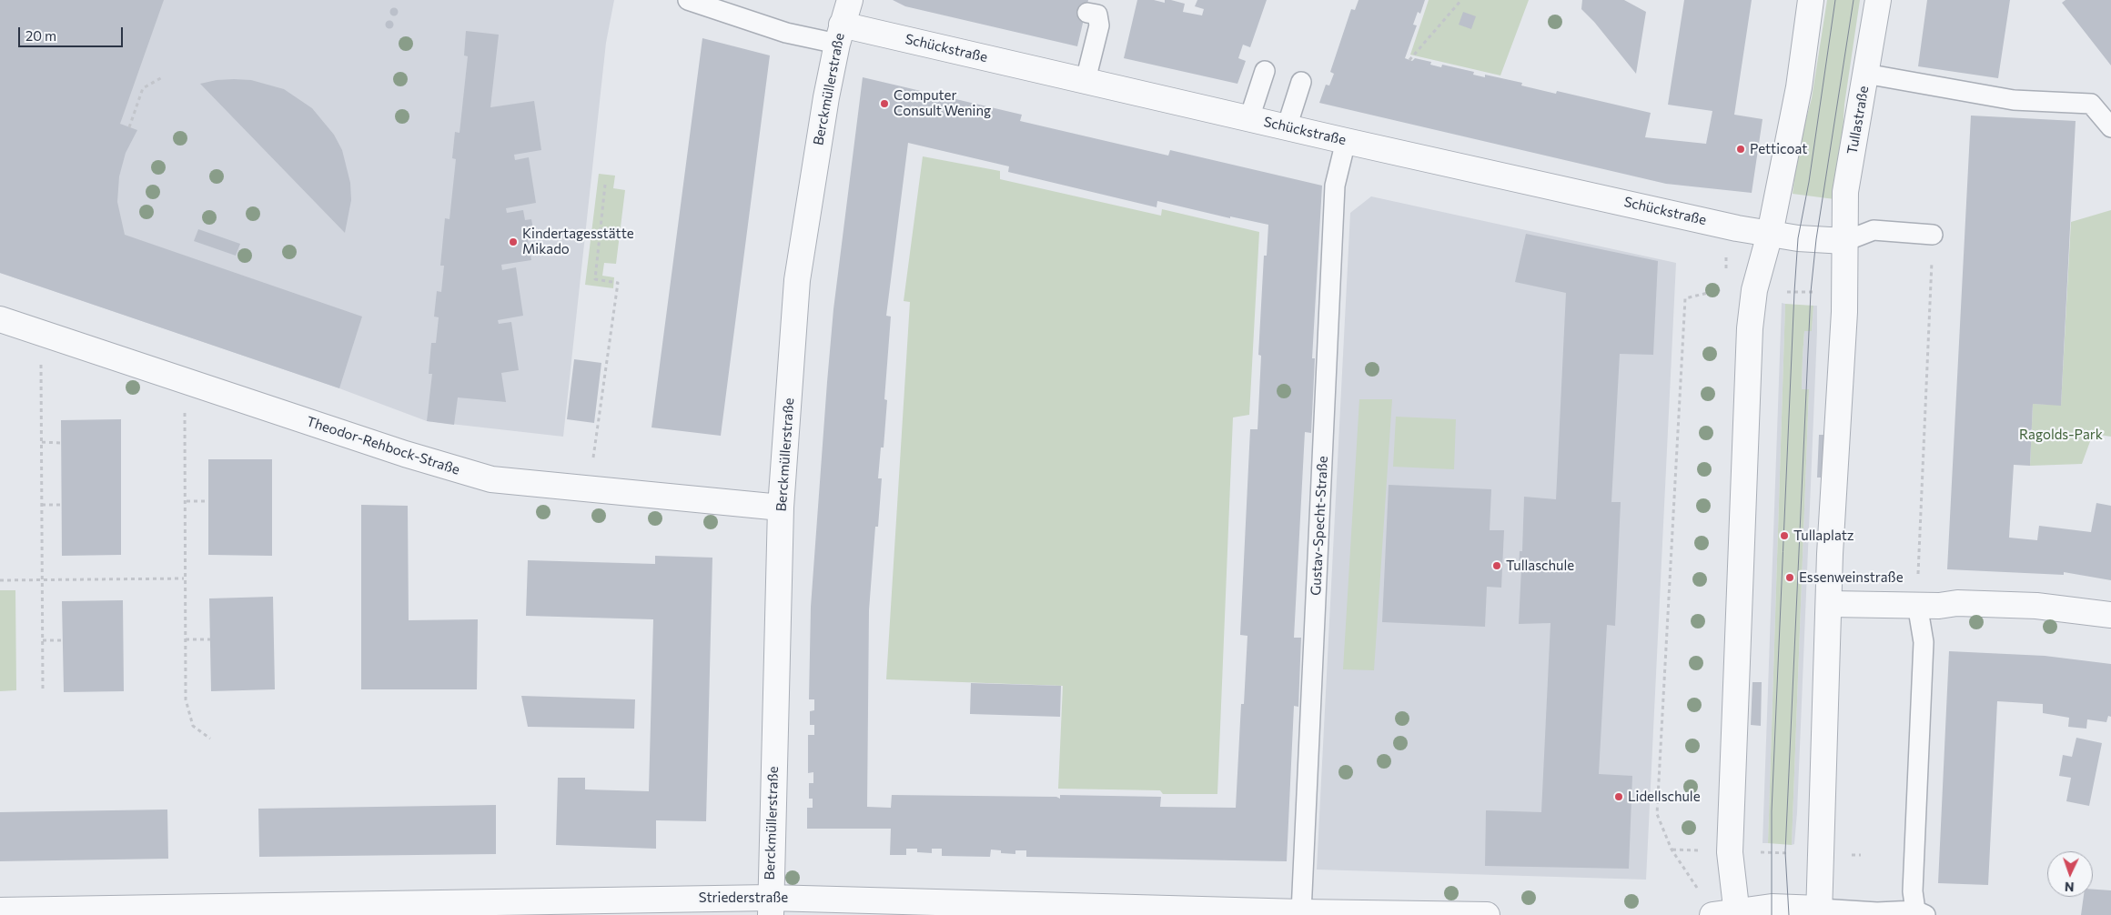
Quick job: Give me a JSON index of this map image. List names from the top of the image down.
{
  "streets": {
    "street": [
      "Schückstraße",
      "Berckmüllerstraße",
      "Tullastraße",
      "Theodor-Rehbock-Straße",
      "Striederstraße"
    ],
    "lane": ["Gustav-Specht-Straße"]
  },
  "crossings": [
    ["Schückstraße", "Berckmüllerstraße"],
    ["Schückstraße", "Gustav-Specht-Straße"],
    ["Berckmüllerstraße", "Theodor-Rehbock-Straße"],
    ["Berckmüllerstraße", "Striederstraße"],
    ["Gustav-Specht-Straße", "Striederstraße"]
  ],
  "parks": ["Ragolds-Park"],
  "places": [
    "Computer Consult Wening",
    "Petticoat",
    "Kindertagesstätte Mikado",
    "Tullaplatz",
    "Tullaschule",
    "Essenweinstraße",
    "Lidellschule"
  ],
  "scale_bar": "20 m",
  "north": "bottom"
}
